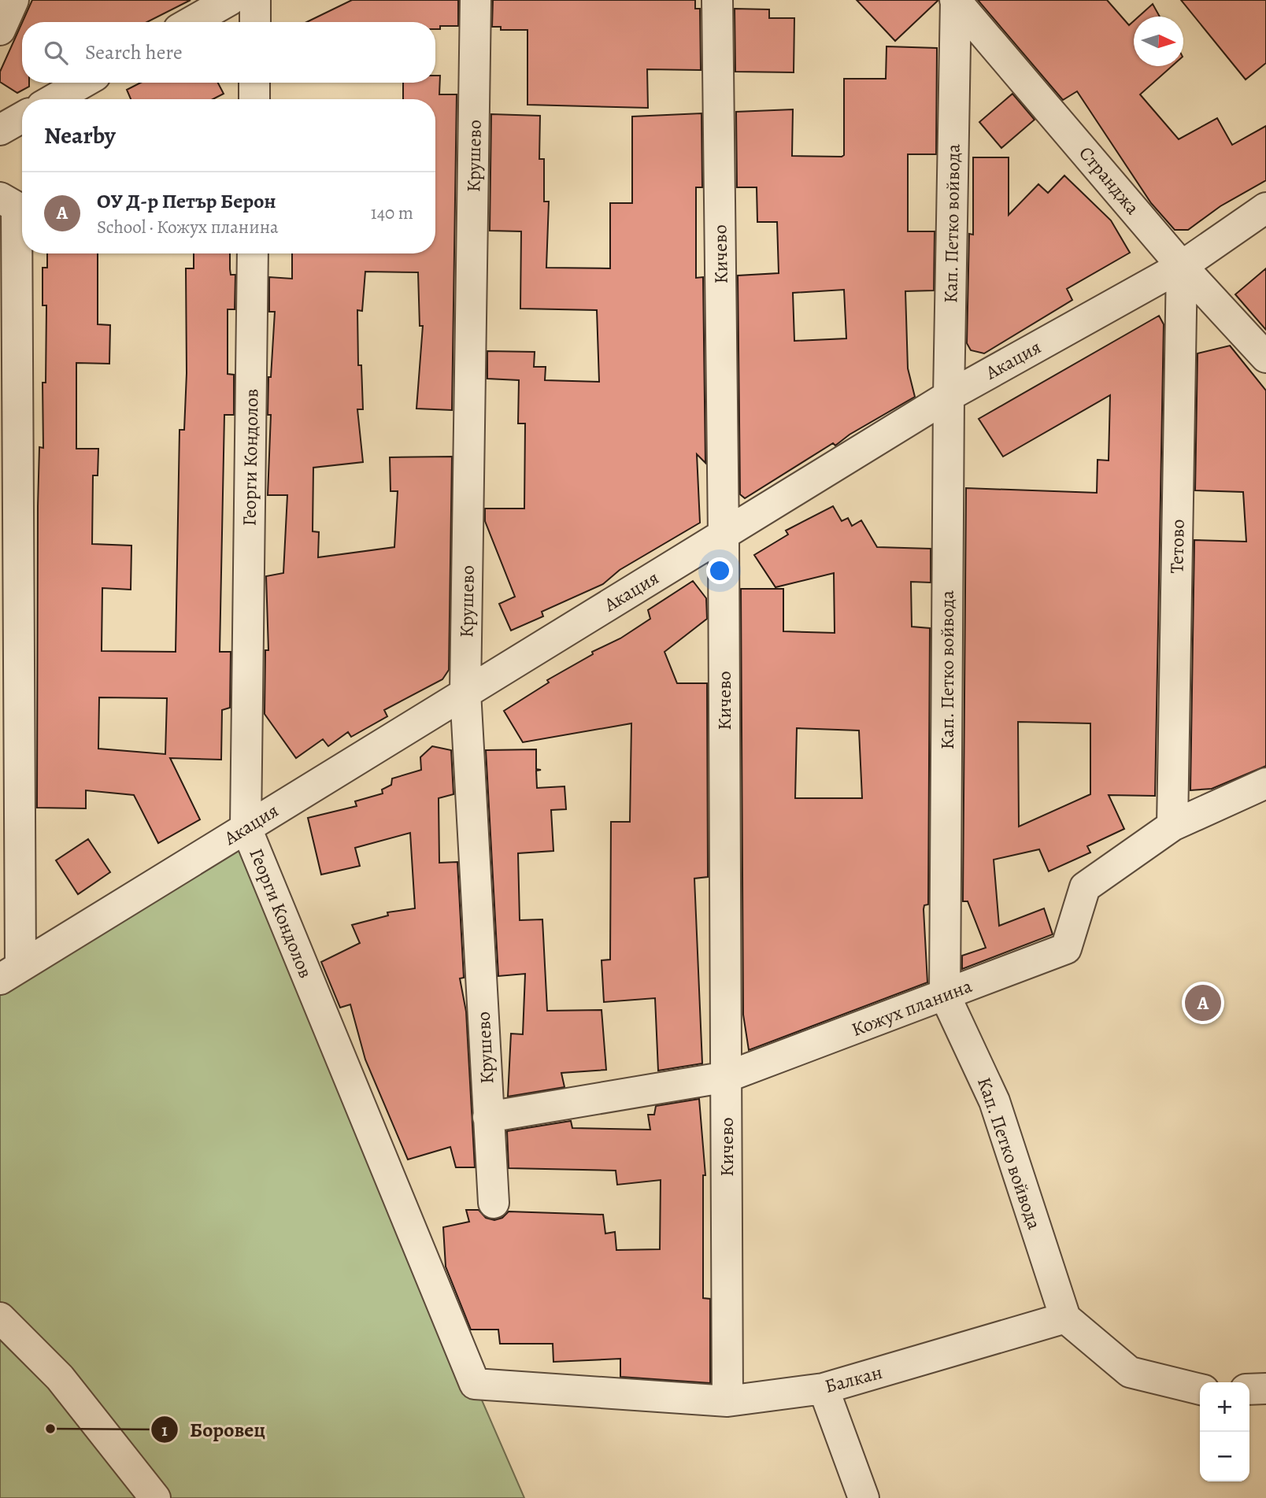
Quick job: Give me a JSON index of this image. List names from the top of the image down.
{
  "streets": {
    "street": [
      "Крушево",
      "Странджа",
      "Кап. Петко войвода",
      "Кичево",
      "Акация",
      "Георги Кондолов",
      "Тетово",
      "Кожух планина",
      "Балкан"
    ]
  },
  "crossings": [
    ["Крушево", "Акация"],
    ["Крушево", "Кожух планина"],
    ["Странджа", "Кап. Петко войвода"],
    ["Странджа", "Акация"],
    ["Странджа", "Тетово"],
    ["Кап. Петко войвода", "Акация"],
    ["Кап. Петко войвода", "Кожух планина"],
    ["Кап. Петко войвода", "Балкан"],
    ["Кичево", "Акация"],
    ["Кичево", "Кожух планина"],
    ["Кичево", "Балкан"],
    ["Акация", "Георги Кондолов"],
    ["Акация", "Тетово"],
    ["Георги Кондолов", "Балкан"],
    ["Тетово", "Кожух планина"]
  ],
  "places": ["Боровец"],
  "north": "right",
  "page": {
    "search": "Search here",
    "heading": "Nearby",
    "list": [
      {
        "mark": "A",
        "name": "ОУ Д-р Петър Берон",
        "note": "School · Кожух планина",
        "value": "140 m"
      }
    ],
    "pins": "A",
    "map_buttons": ["+", "−"]
  }
}
